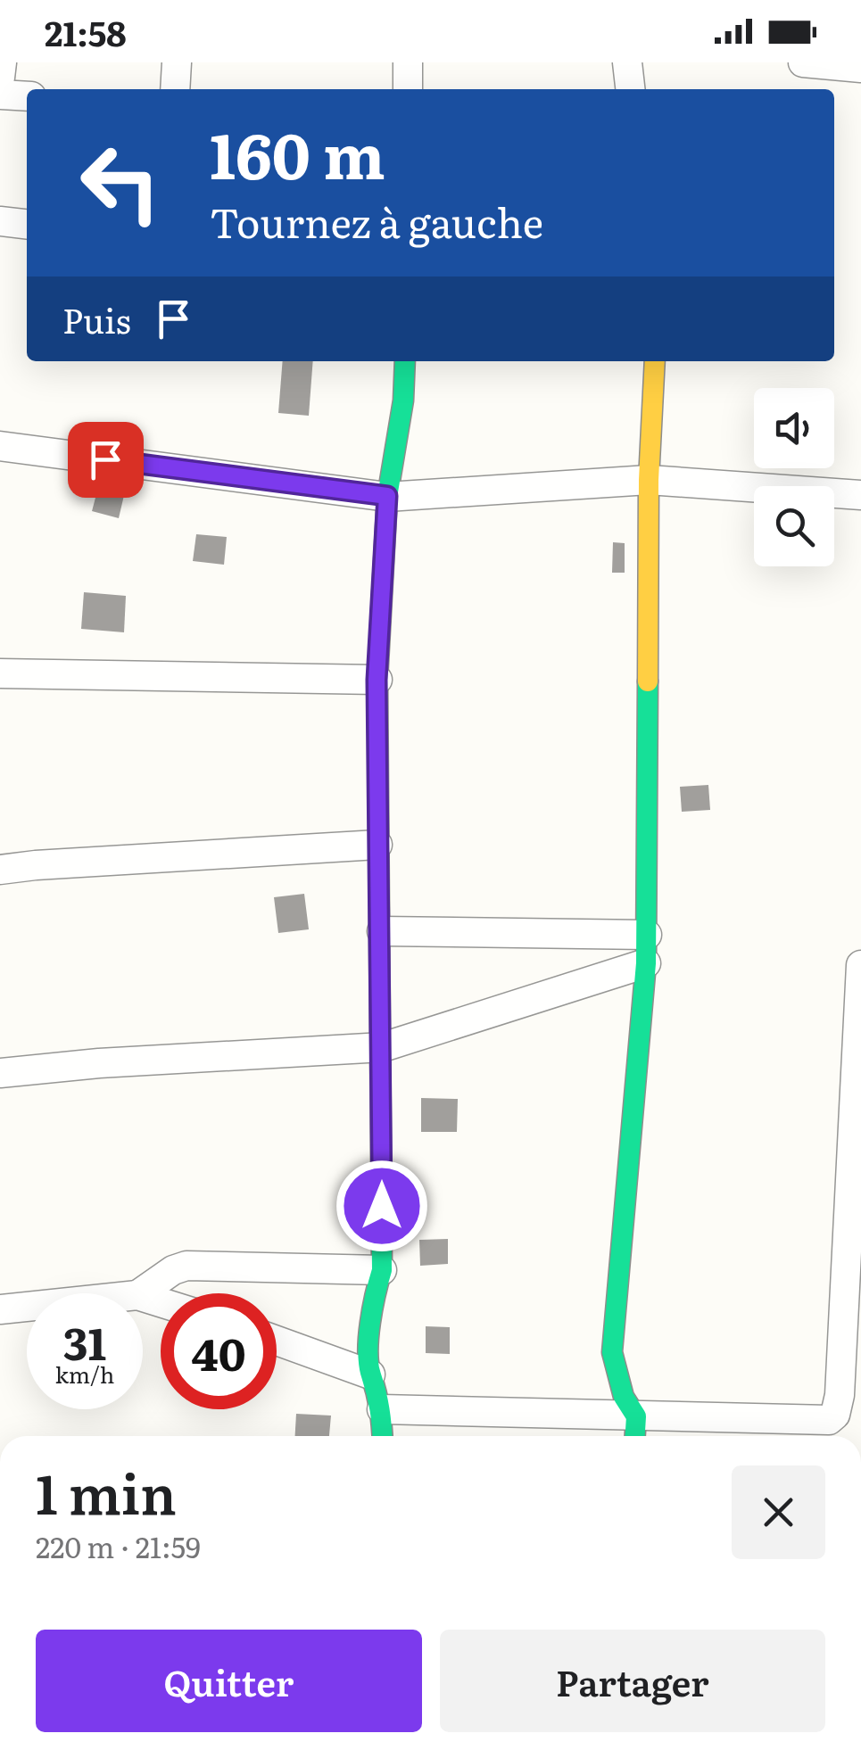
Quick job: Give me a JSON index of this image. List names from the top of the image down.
{
  "page": {
    "status": "21:58",
    "turn": ["160 m", "Tournez à gauche"],
    "then": "Puis",
    "speed": "31 km/h",
    "limit": "40",
    "heading": ["1 min", "220 m · 21:59"],
    "buttons": ["Quitter", "Partager"]
  }
}
